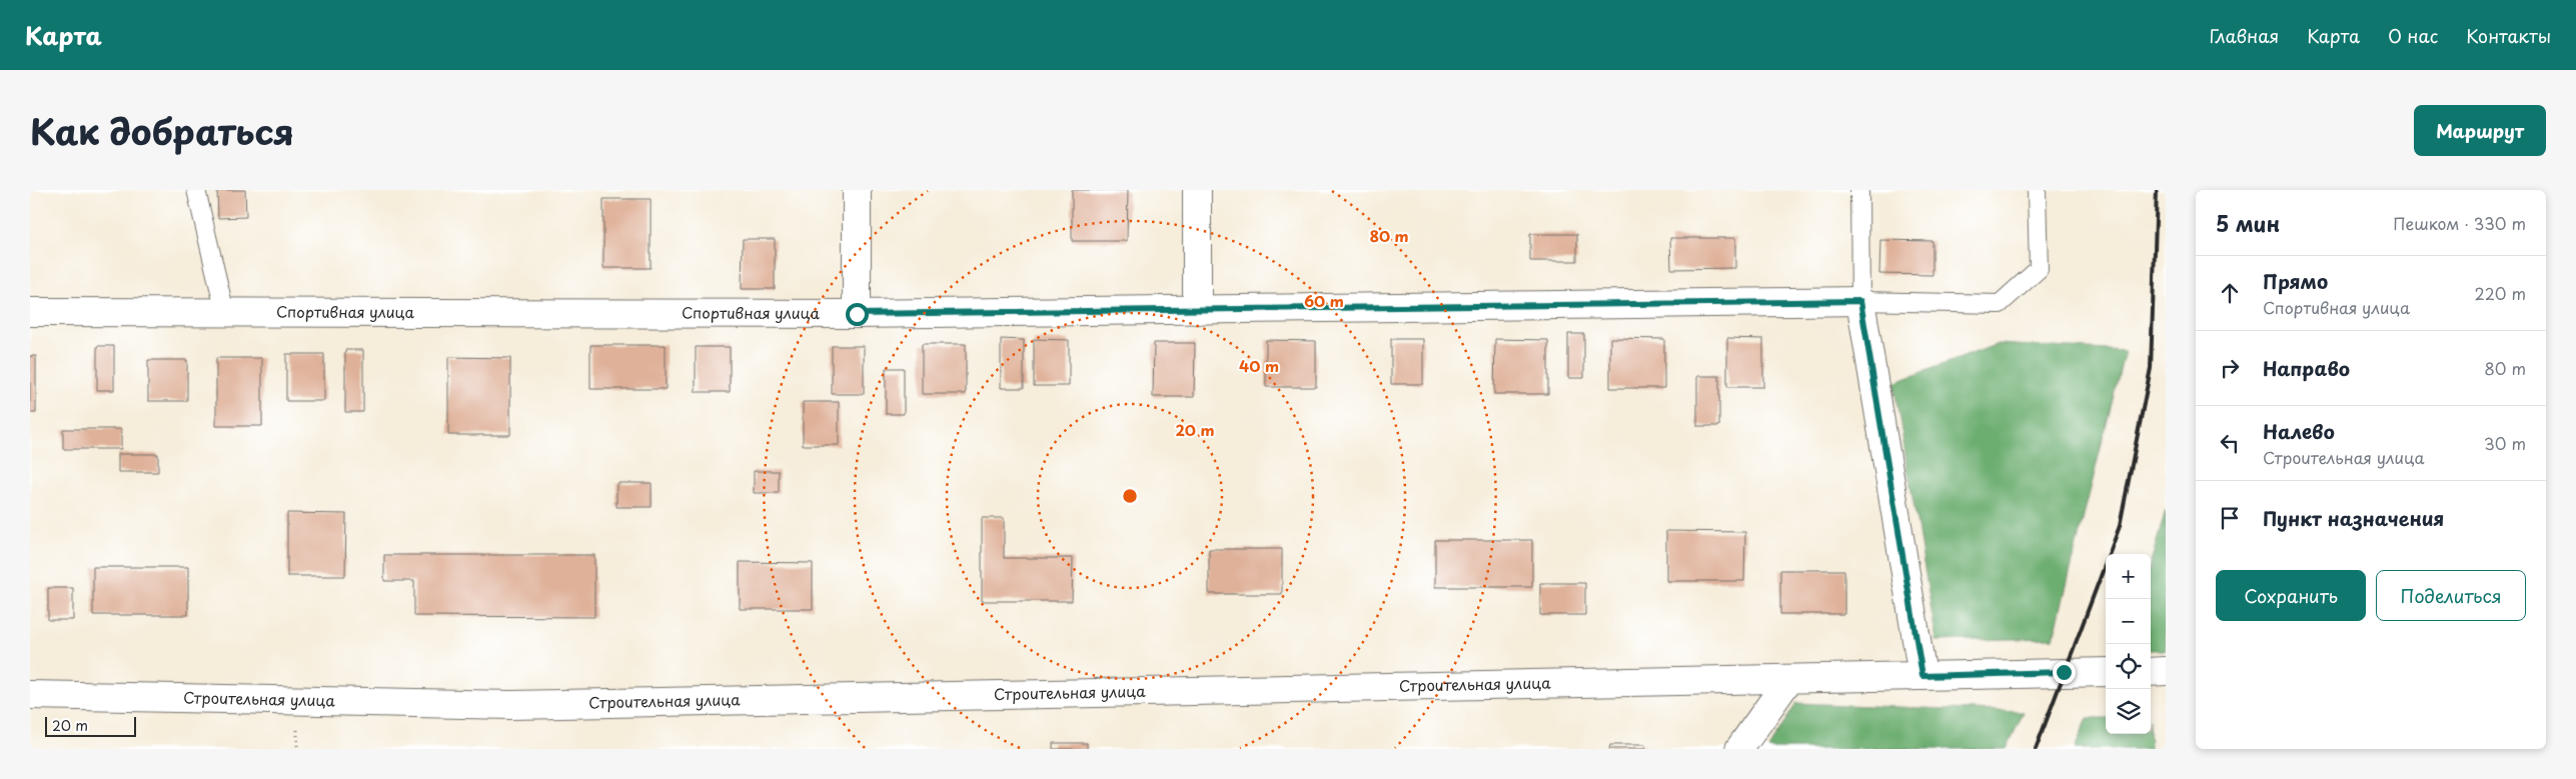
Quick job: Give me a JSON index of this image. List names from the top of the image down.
{
  "streets": {
    "street": ["Спортивная улица", "Строительная улица"]
  },
  "scale_bar": "20 m",
  "page": {
    "header": "Карта",
    "nav": [
      "Главная",
      "Карта",
      "О нас",
      "Контакты"
    ],
    "title": "Как добраться",
    "buttons": [
      "Маршрут",
      ["Сохранить", "Поделиться"]
    ],
    "heading": ["5 мин", "Пешком · 330 m"],
    "list": [
      ["Прямо", "Спортивная улица", "220 m"],
      ["Направо", "80 m"],
      ["Налево", "Строительная улица", "30 m"],
      "Пункт назначения"
    ],
    "map_buttons": ["+", "−"],
    "scale": "20 m"
  },
  "rings": [
    "80 m",
    "60 m",
    "40 m",
    "20 m"
  ]
}
